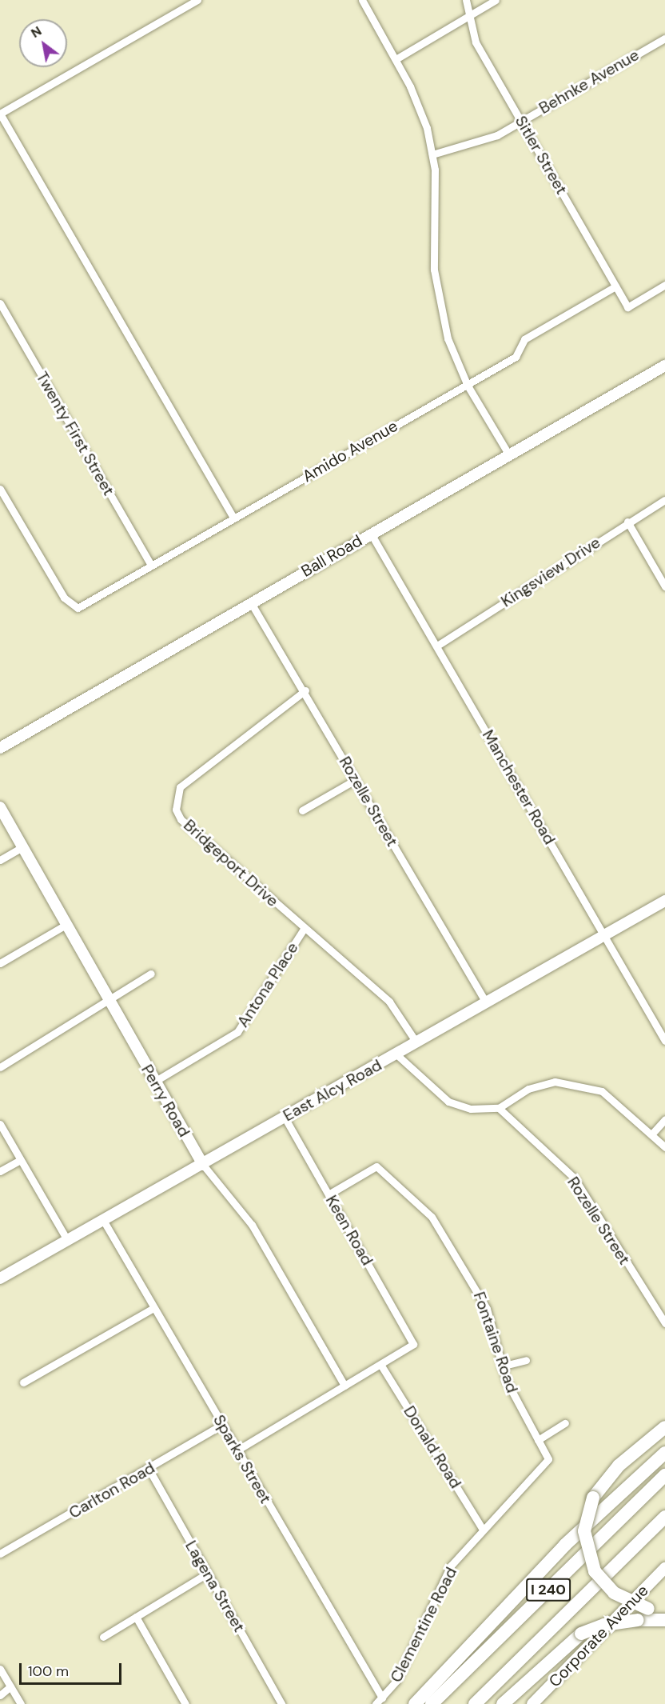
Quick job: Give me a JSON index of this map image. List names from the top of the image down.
{
  "streets": {
    "highway": ["I 240"],
    "street": [
      "Behnke Avenue",
      "Sitler Street",
      "Twenty First Street",
      "Amido Avenue",
      "Ball Road",
      "Kingsview Drive",
      "Manchester Road",
      "Rozelle Street",
      "Bridgeport Drive",
      "Antona Place",
      "East Alcy Road",
      "Perry Road",
      "Keen Road",
      "Fontaine Road",
      "Donald Road",
      "Sparks Street",
      "Carlton Road",
      "Lagena Street",
      "Clementine Road",
      "Corporate Avenue"
    ]
  },
  "crossings": [
    ["Behnke Avenue", "Sitler Street"],
    ["Sitler Street", "Amido Avenue"],
    ["Twenty First Street", "Amido Avenue"],
    ["Ball Road", "Manchester Road"],
    ["Ball Road", "Rozelle Street"],
    ["Kingsview Drive", "Manchester Road"],
    ["Manchester Road", "East Alcy Road"],
    ["Rozelle Street", "Bridgeport Drive"],
    ["Rozelle Street", "East Alcy Road"],
    ["Bridgeport Drive", "Antona Place"],
    ["Bridgeport Drive", "East Alcy Road"],
    ["Antona Place", "Perry Road"],
    ["East Alcy Road", "Perry Road"],
    ["East Alcy Road", "Keen Road"],
    ["East Alcy Road", "Sparks Street"],
    ["Keen Road", "Fontaine Road"],
    ["Keen Road", "Donald Road"],
    ["Fontaine Road", "Clementine Road"],
    ["Donald Road", "Clementine Road"],
    ["Sparks Street", "Carlton Road"],
    ["Sparks Street", "Clementine Road"],
    ["Carlton Road", "Lagena Street"]
  ],
  "scale_bar": "100 m",
  "north": "top left"
}
